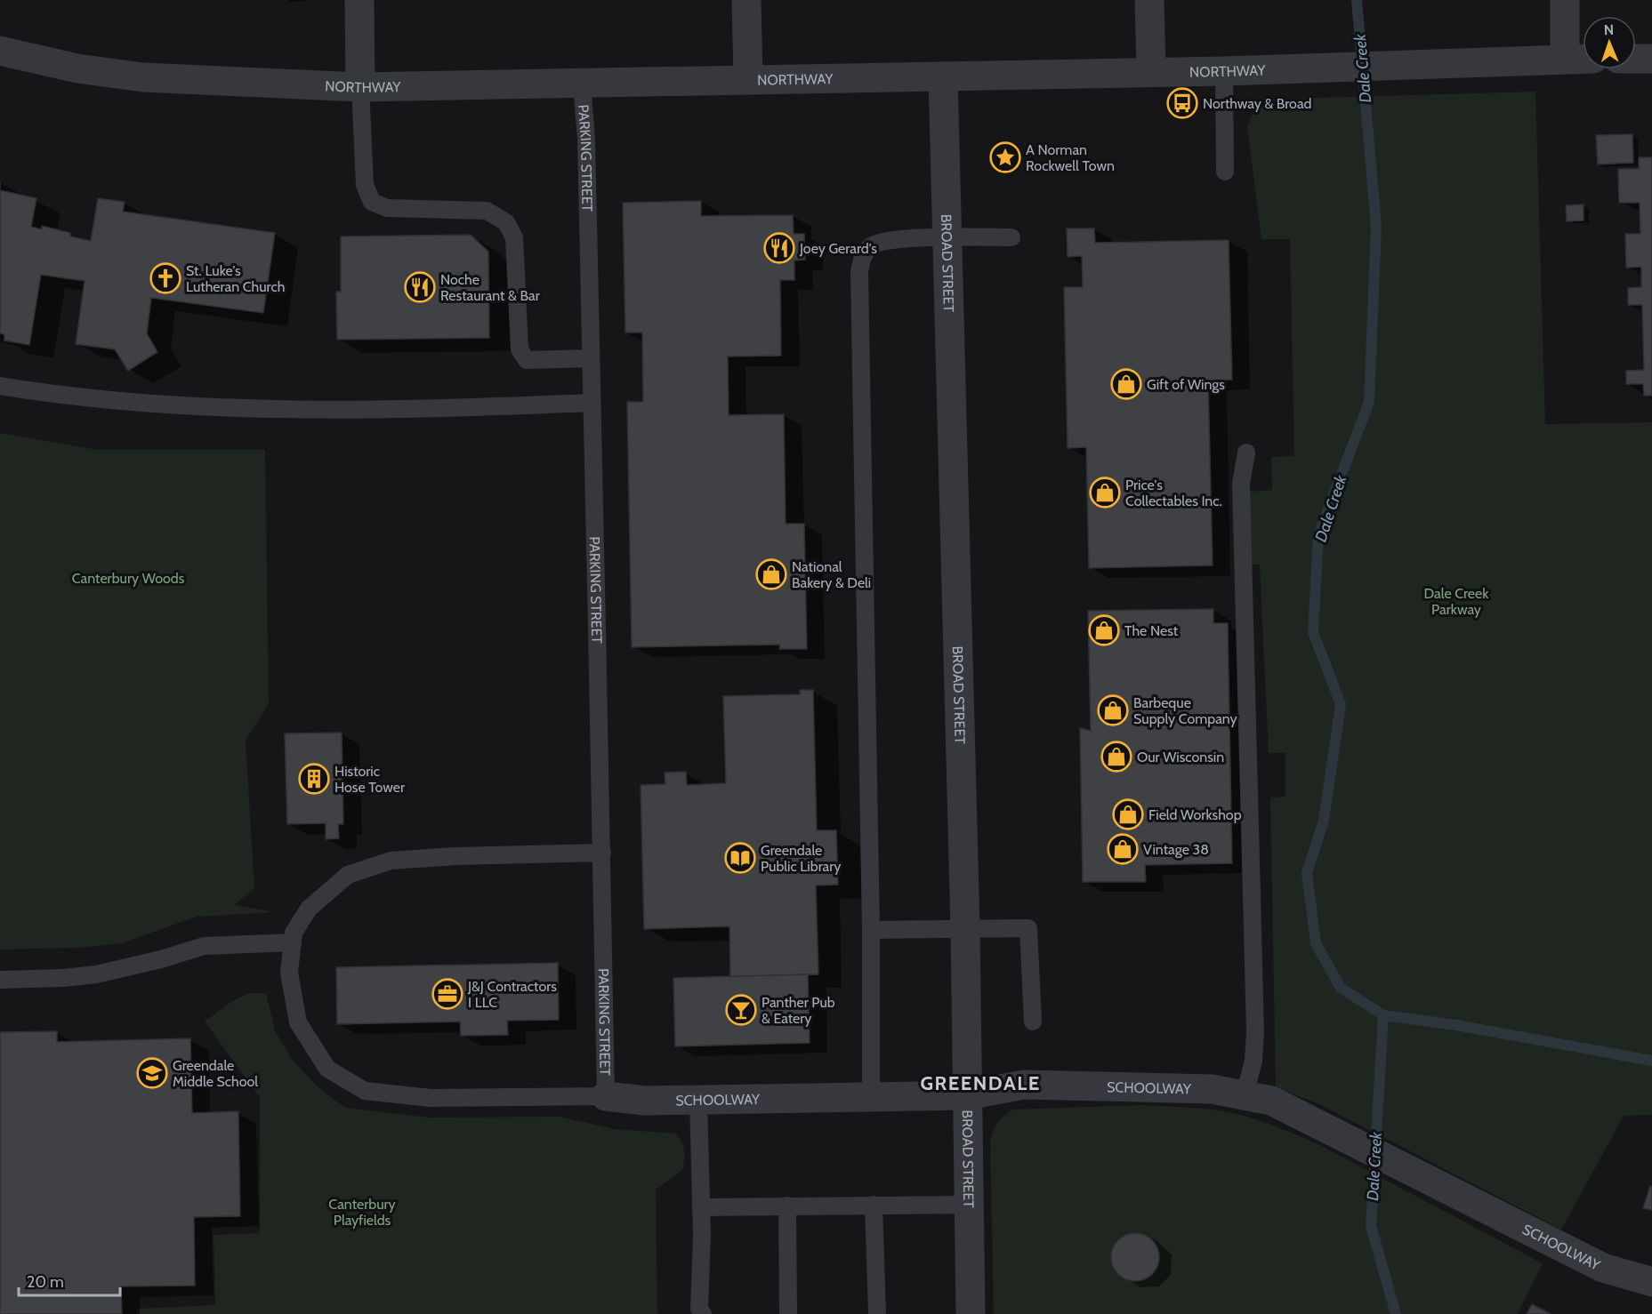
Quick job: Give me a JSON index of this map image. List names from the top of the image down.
{
  "streets": {
    "street": ["NORTHWAY", "BROAD STREET", "SCHOOLWAY"],
    "lane": ["PARKING STREET"]
  },
  "crossings": [
    ["NORTHWAY", "PARKING STREET"],
    ["NORTHWAY", "BROAD STREET"],
    ["PARKING STREET", "SCHOOLWAY"],
    ["BROAD STREET", "SCHOOLWAY"]
  ],
  "districts": ["GREENDALE"],
  "water": ["Dale Creek"],
  "parks": ["Canterbury Woods", "Dale Creek Parkway", "Canterbury Playfields"],
  "places": {
    "bus stop": ["Northway & Broad"],
    "place": ["A Norman Rockwell Town"],
    "restaurant": ["Joey Gerard's", "Noche Restaurant & Bar"],
    "church": ["St. Luke's Lutheran Church"],
    "shop": [
      "Gift of Wings",
      "Price's Collectables Inc.",
      "National Bakery & Deli",
      "The Nest",
      "Barbeque Supply Company",
      "Our Wisconsin",
      "Field Workshop",
      "Vintage 38"
    ],
    "building": ["Historic Hose Tower"],
    "library": ["Greendale Public Library"],
    "office": ["J&J Contractors I LLC"],
    "bar": ["Panther Pub & Eatery"],
    "school or university": ["Greendale Middle School"]
  },
  "scale_bar": "20 m",
  "north": "top"
}
